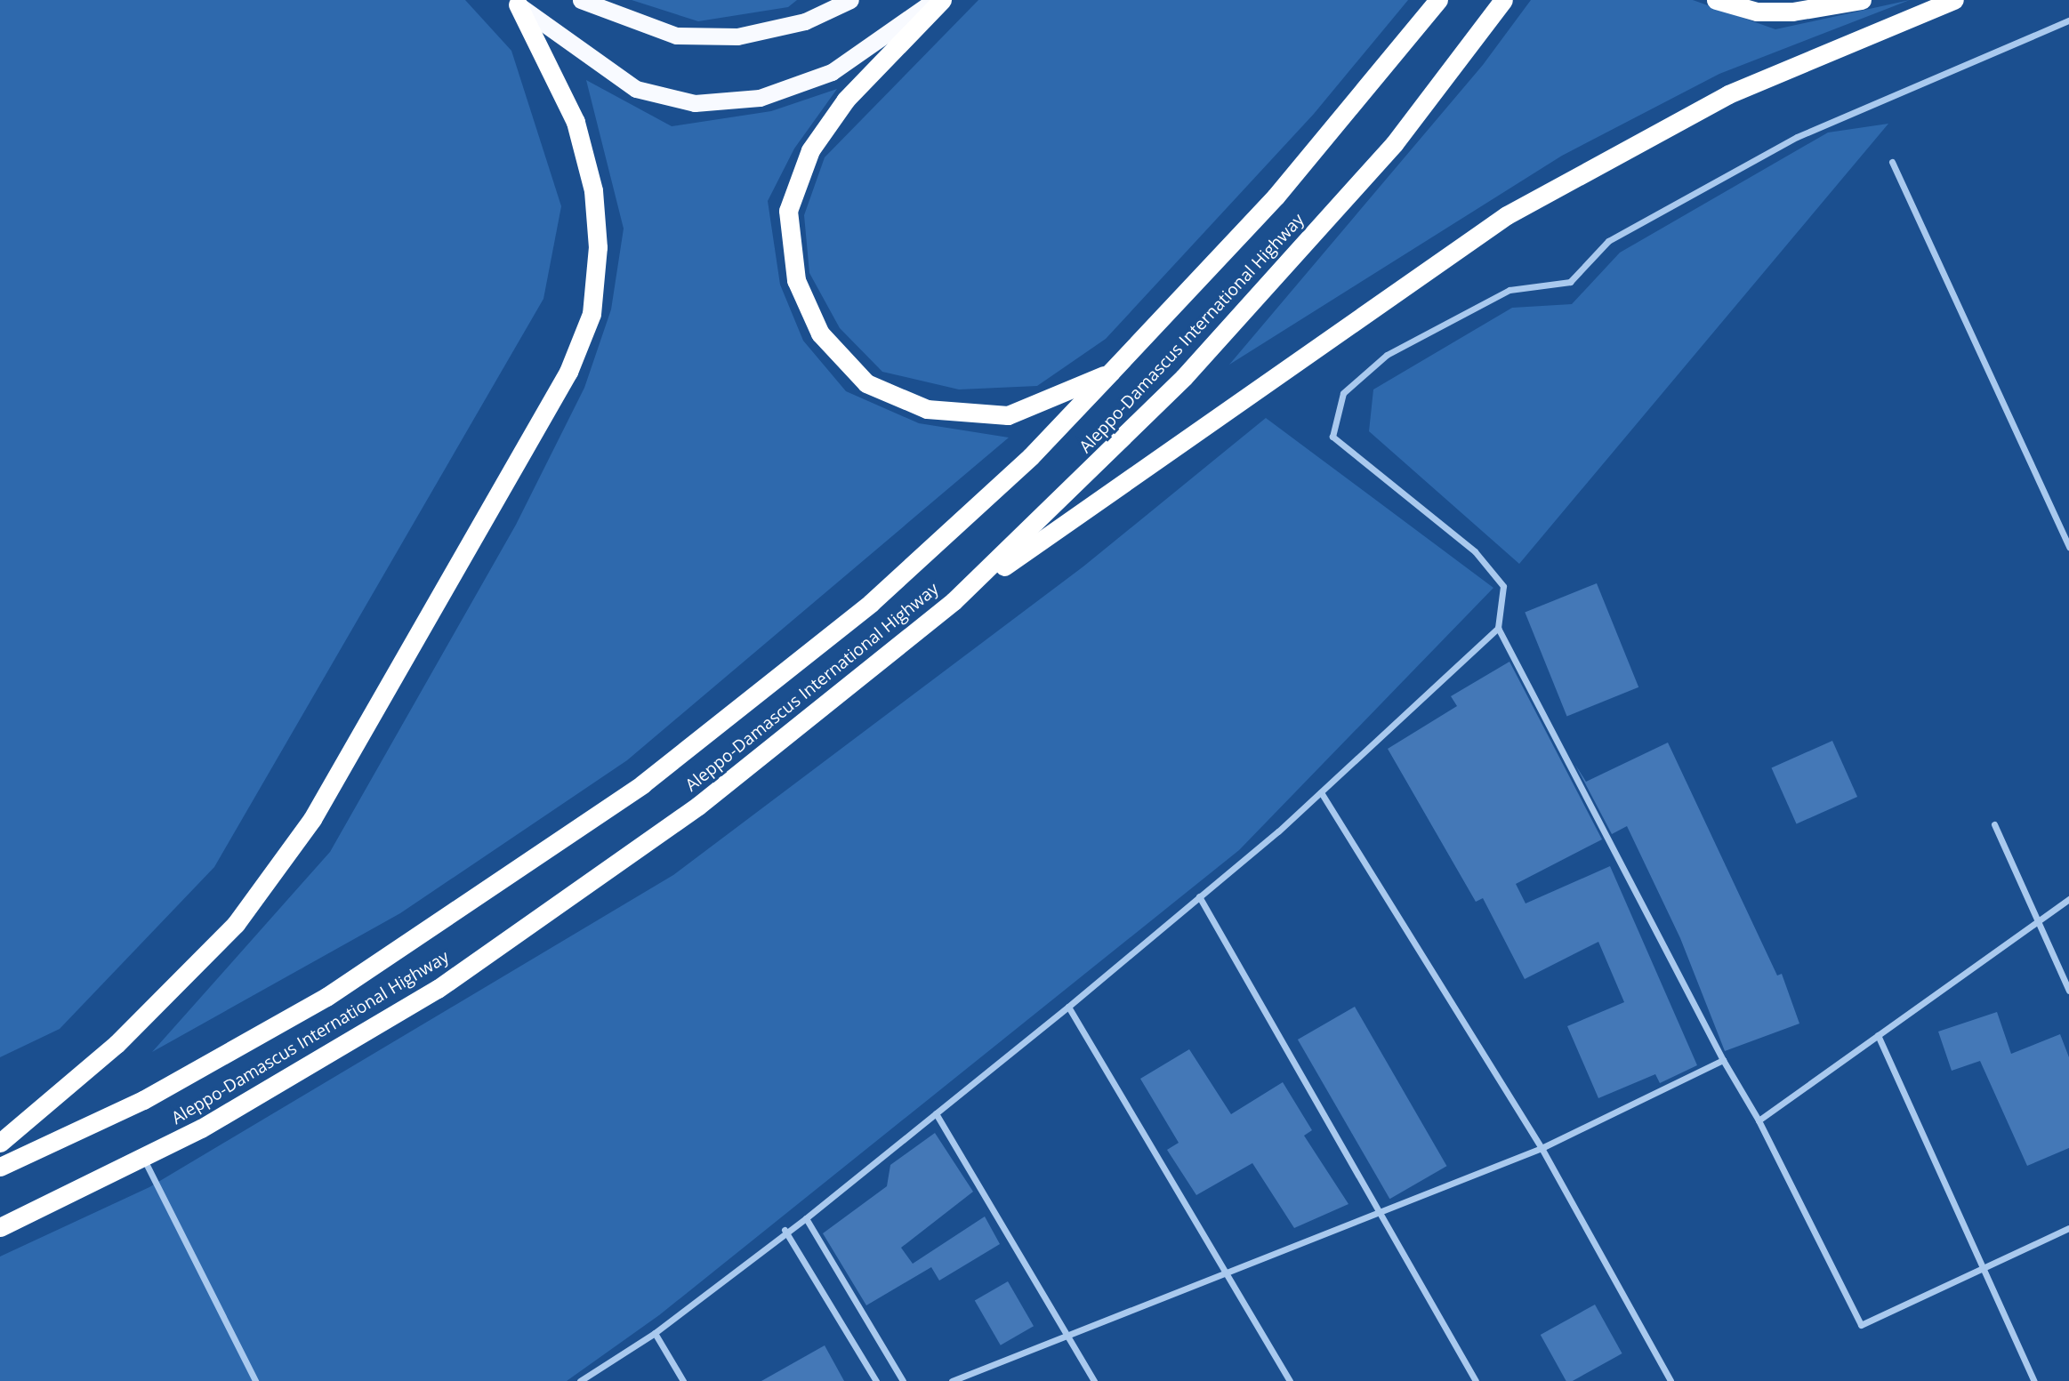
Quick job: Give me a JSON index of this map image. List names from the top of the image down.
{
  "streets": {
    "highway": ["Aleppo-Damascus International Highway"]
  }
}
